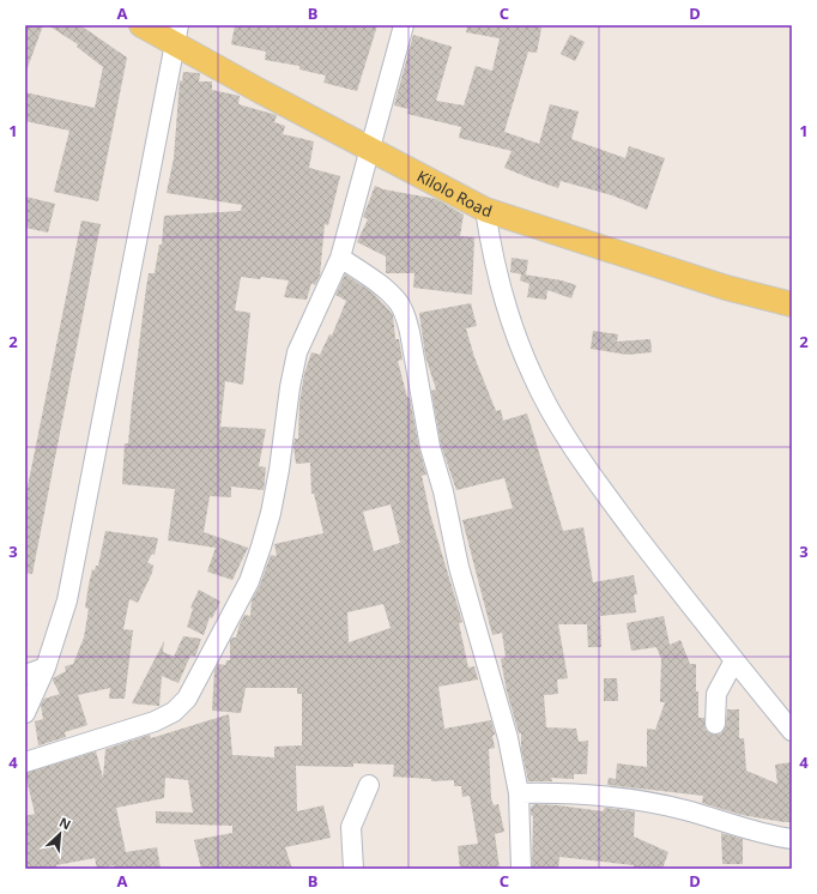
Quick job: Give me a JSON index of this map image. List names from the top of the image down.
{
  "streets": {
    "main road": ["Kilolo Road"]
  },
  "north": "top right",
  "grid": {
    "columns": [
      "A",
      "B",
      "C",
      "D"
    ],
    "rows": [
      "1",
      "2",
      "3",
      "4"
    ]
  }
}
